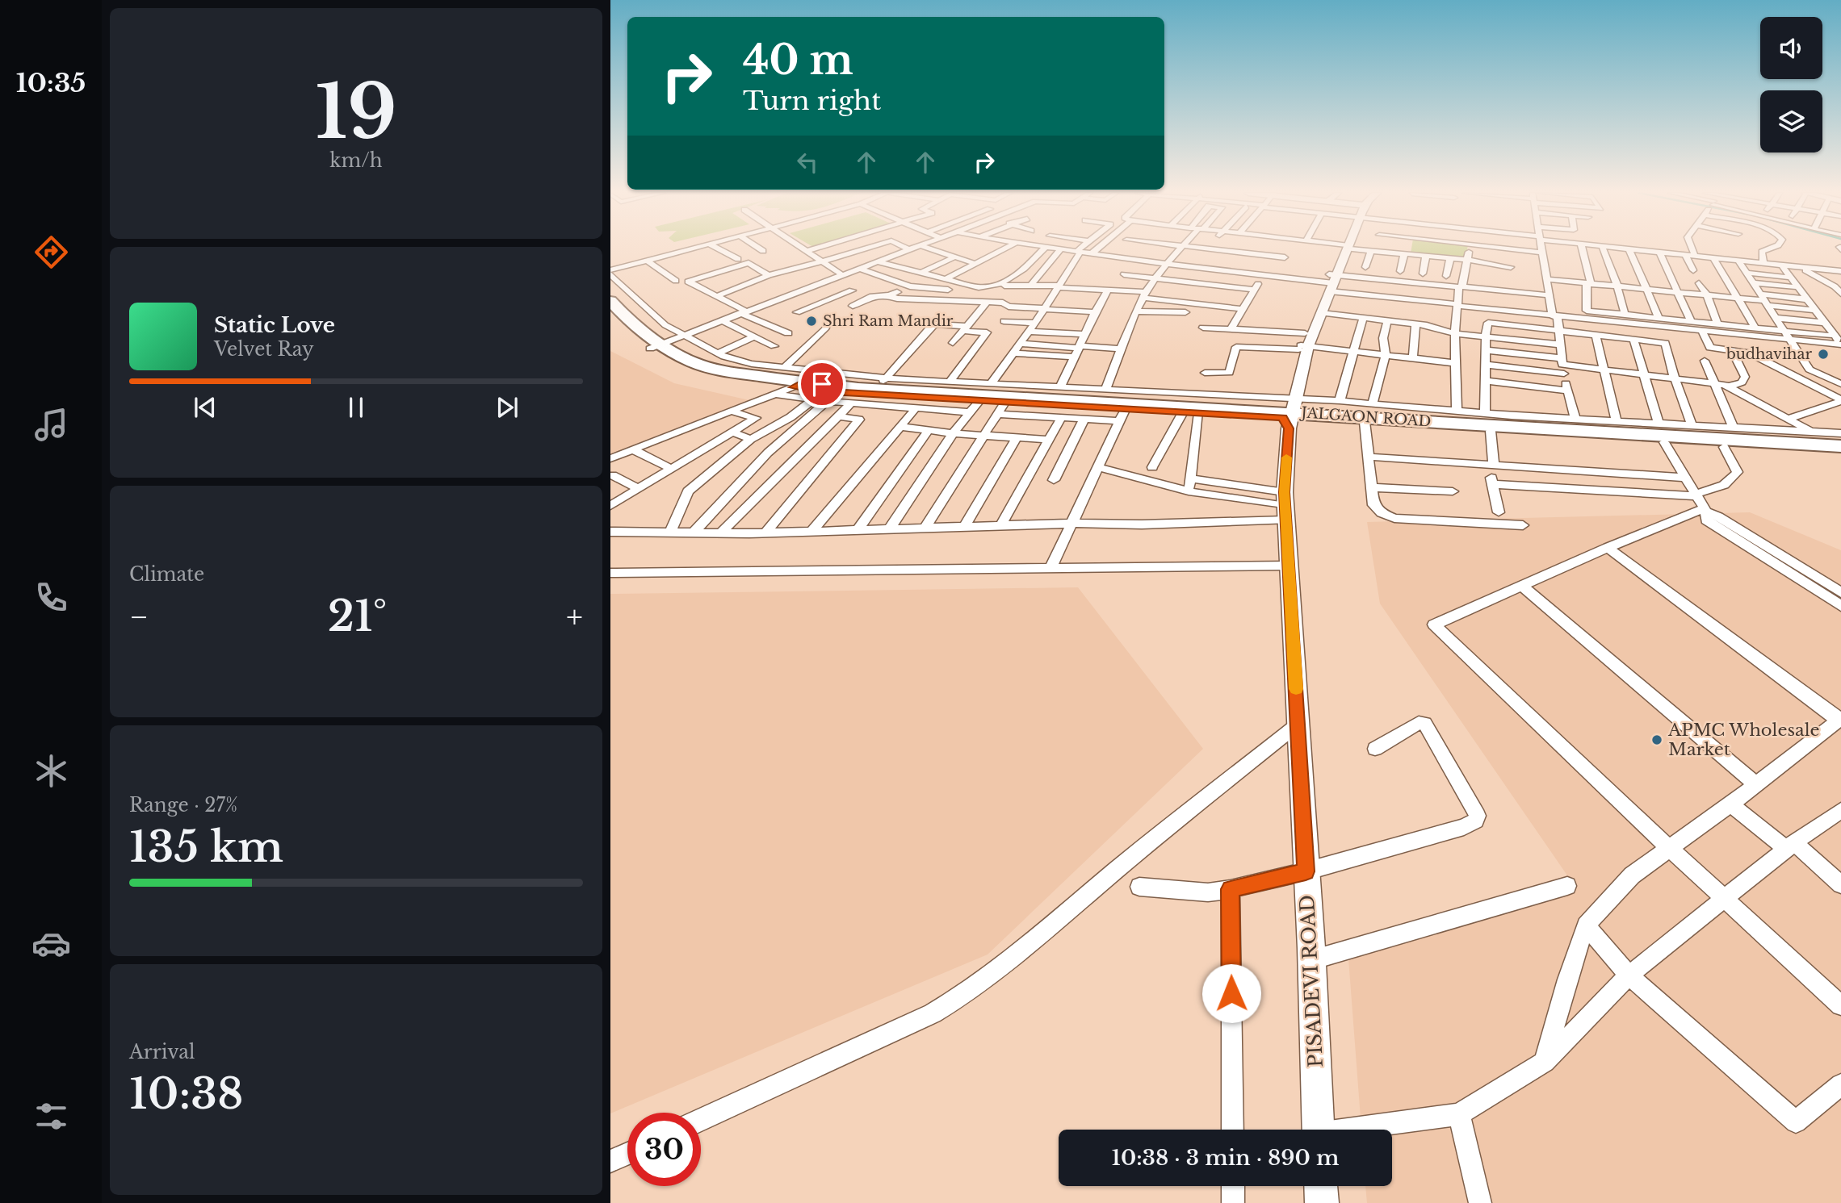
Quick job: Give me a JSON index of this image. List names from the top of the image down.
{
  "streets": {
    "highway": ["JALGAON ROAD"],
    "street": ["PISADEVI ROAD"]
  },
  "crossings": [
    ["JALGAON ROAD", "PISADEVI ROAD"]
  ],
  "places": ["Shri Ram Mandir", "budhavihar", "APMC Wholesale Market"],
  "page": {
    "tabs": "10:35",
    "tile": [
      ["19", "km/h"],
      "Climate",
      ["Range · 27%", "135 km"],
      ["Arrival", "10:38"]
    ],
    "turn": ["40 m", "Turn right"],
    "song": ["Static Love", "Velvet Ray"],
    "heat": ["−", "21°", "+"],
    "limit": "30",
    "trip": "10:38 · 3 min · 890 m"
  }
}
